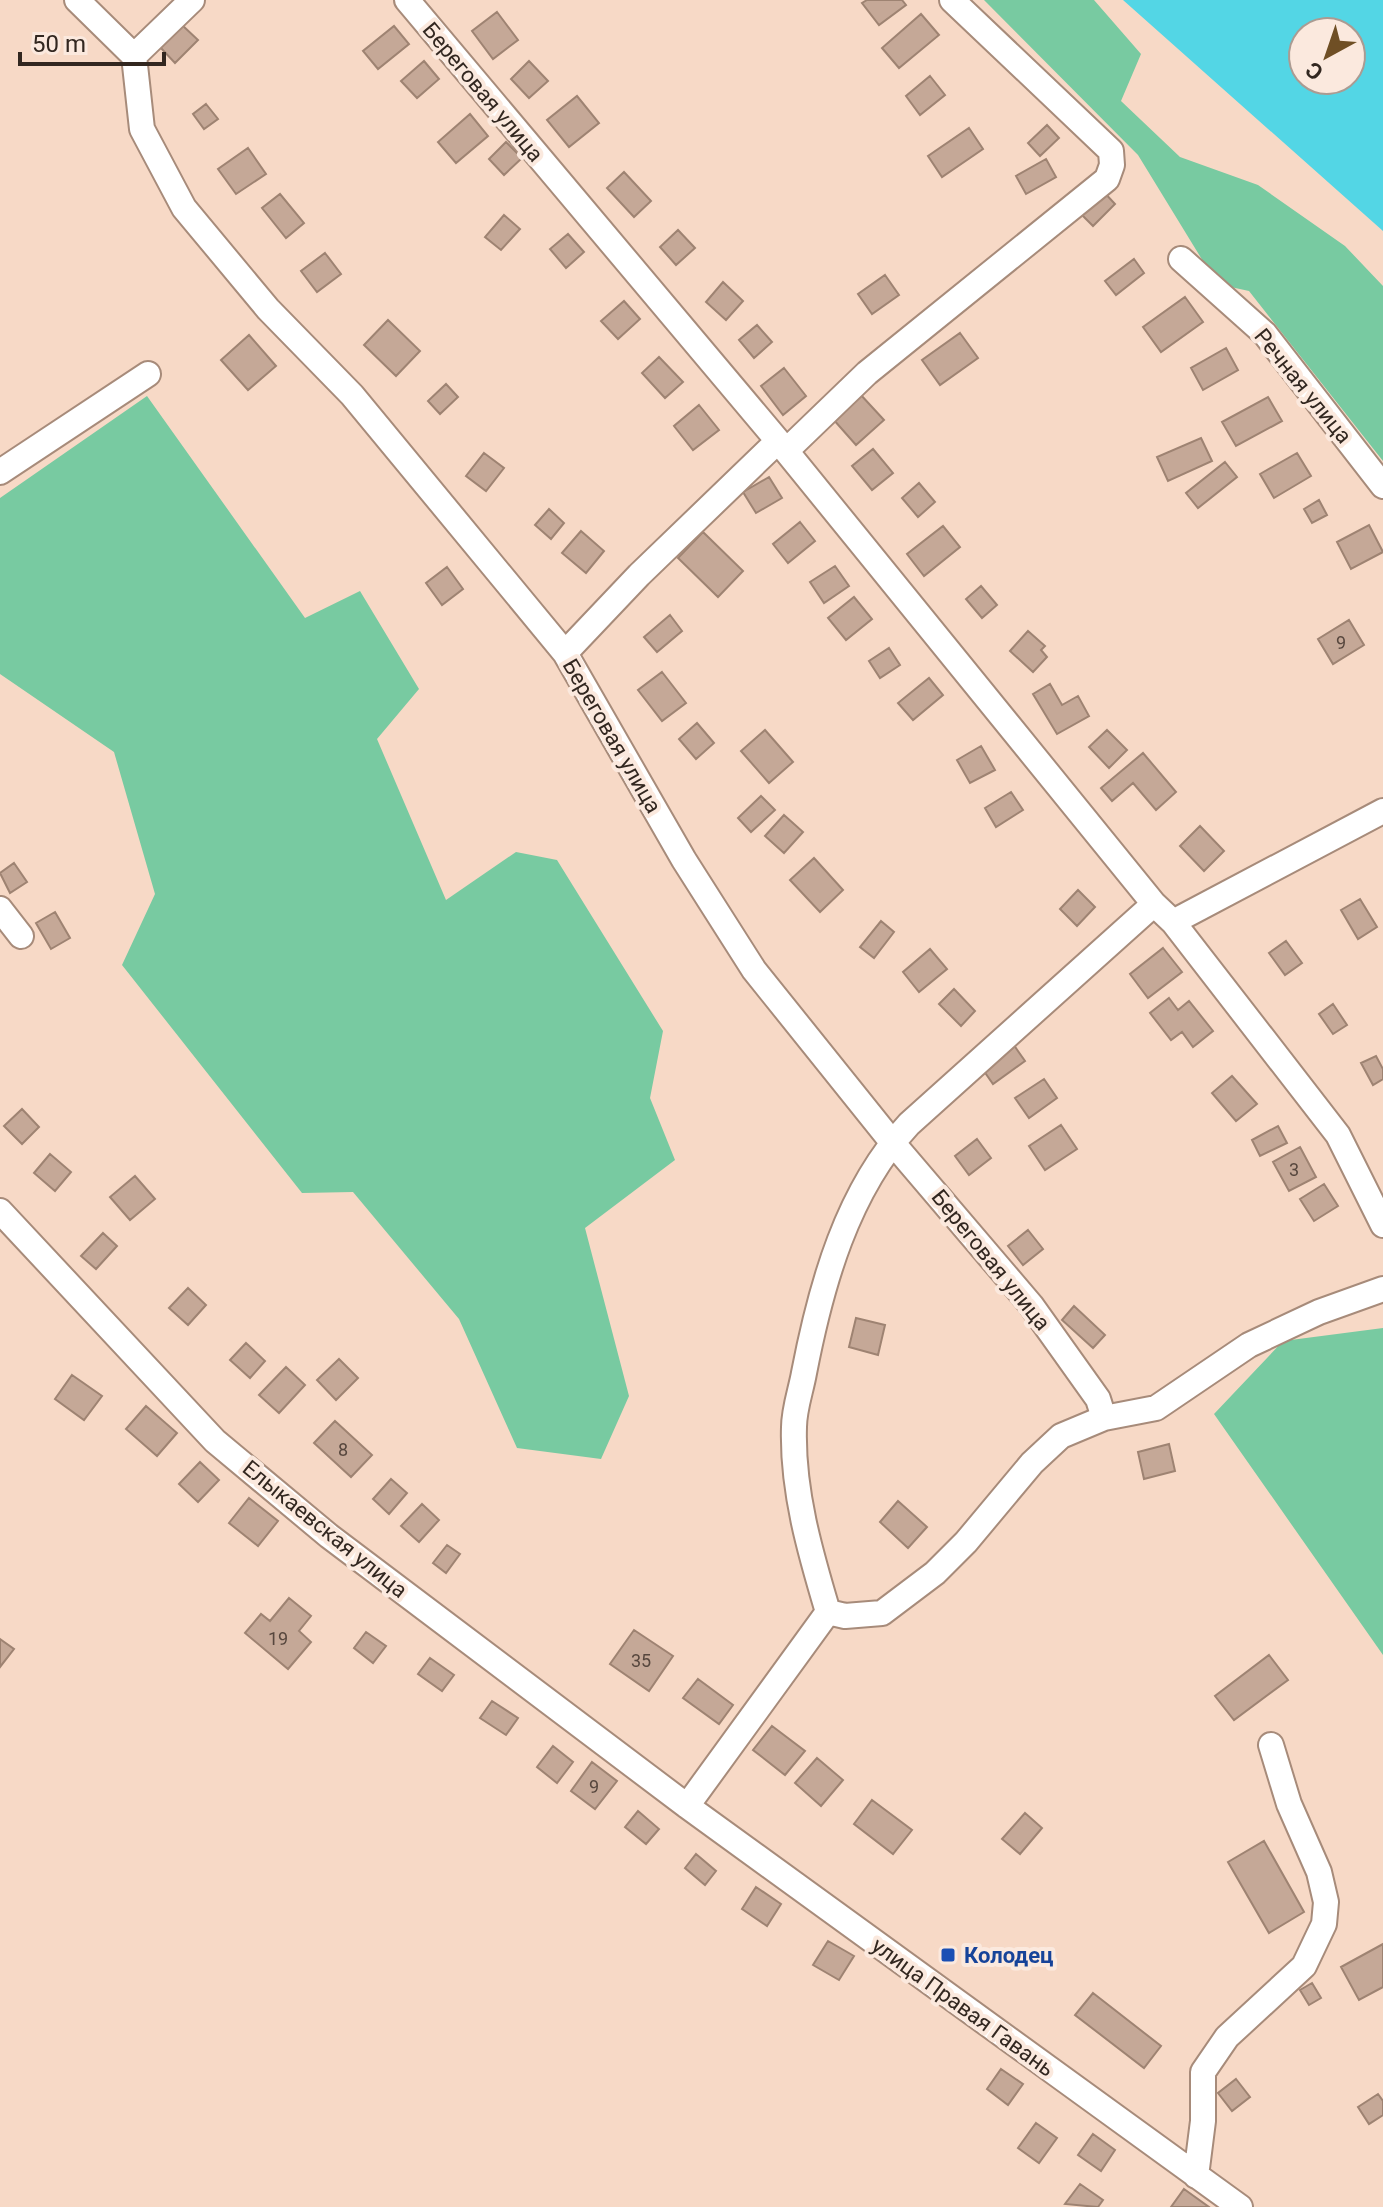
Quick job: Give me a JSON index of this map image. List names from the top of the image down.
{
  "streets": {
    "street": [
      "Береговая улица",
      "Речная улица",
      "Елыкаевская улица",
      "улица Правая Гавань"
    ]
  },
  "crossings": [
    ["Елыкаевская улица", "улица Правая Гавань"]
  ],
  "places": {
    "transit": ["Колодец"]
  },
  "house_numbers": [
    "9",
    "3",
    "8",
    "19",
    "35",
    "9"
  ],
  "scale_bar": "50 m",
  "north": "bottom left"
}
